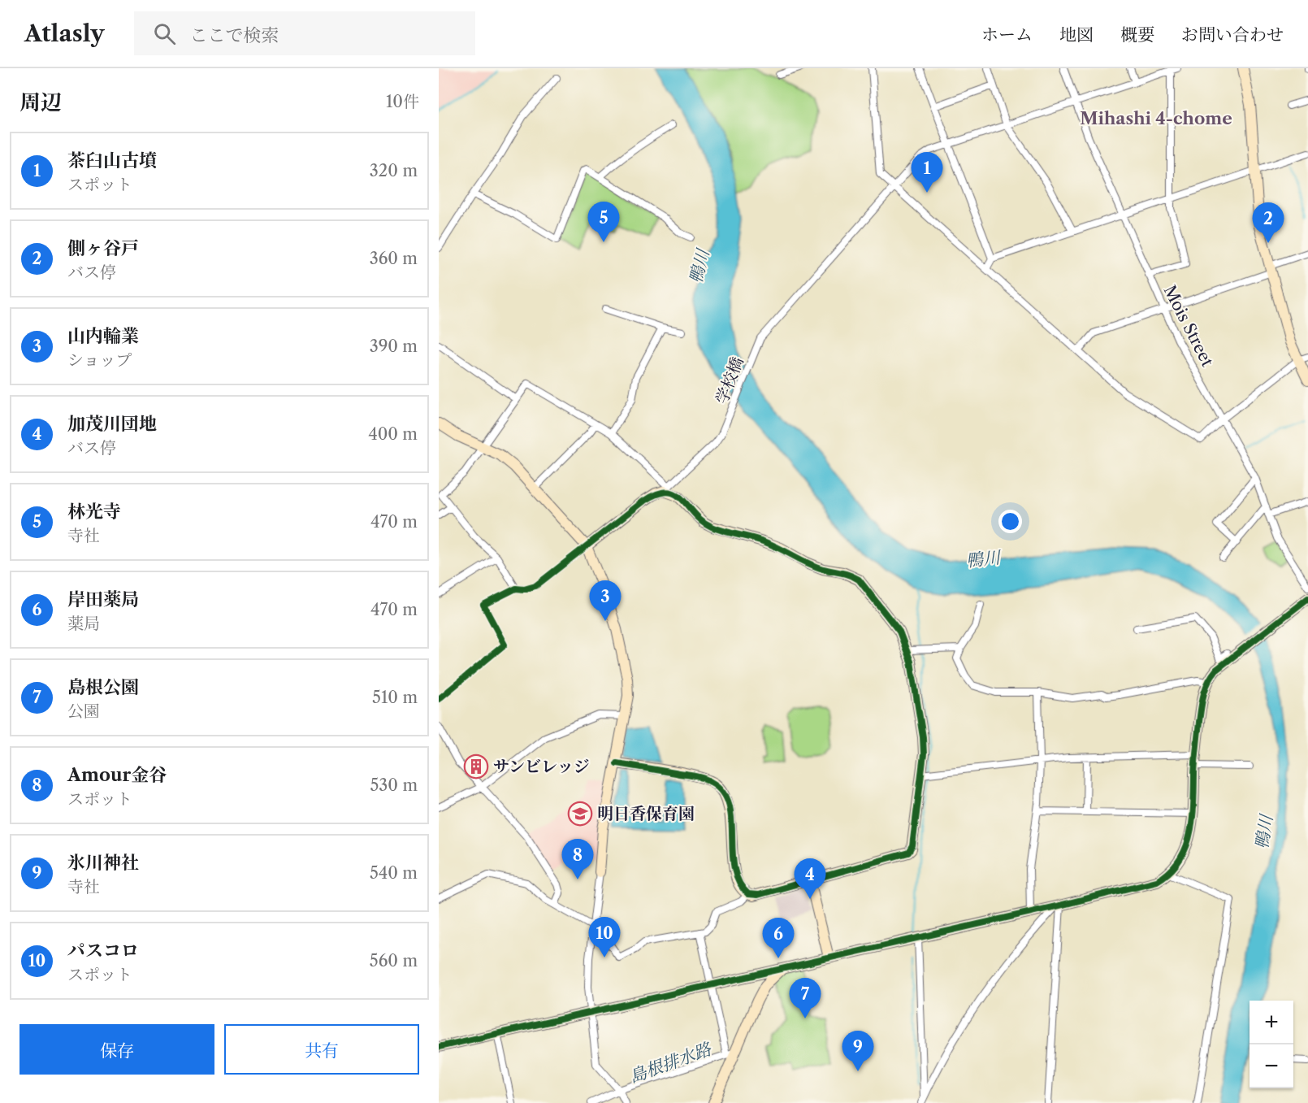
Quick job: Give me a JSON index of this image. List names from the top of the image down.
{
  "streets": {
    "street": ["Mois Street", "学校橋"]
  },
  "crossings": [
    ["Mois Street", "学校橋"]
  ],
  "districts": ["Mihashi 4-chome"],
  "water": ["鴨川", "島根排水路"],
  "places": {
    "building": ["サンビレッジ"],
    "school or university": ["明日香保育園"]
  },
  "page": {
    "header": "Atlasly",
    "search": "ここで検索",
    "nav": [
      "ホーム",
      "地図",
      "概要",
      "お問い合わせ"
    ],
    "heading": ["周辺", "10件"],
    "list": [
      {
        "mark": "1",
        "name": "茶臼山古墳",
        "note": "スポット",
        "value": "320 m"
      },
      {
        "mark": "2",
        "name": "側ヶ谷戸",
        "note": "バス停",
        "value": "360 m"
      },
      {
        "mark": "3",
        "name": "山内輪業",
        "note": "ショップ",
        "value": "390 m"
      },
      {
        "mark": "4",
        "name": "加茂川団地",
        "note": "バス停",
        "value": "400 m"
      },
      {
        "mark": "5",
        "name": "林光寺",
        "note": "寺社",
        "value": "470 m"
      },
      {
        "mark": "6",
        "name": "岸田薬局",
        "note": "薬局",
        "value": "470 m"
      },
      {
        "mark": "7",
        "name": "島根公園",
        "note": "公園",
        "value": "510 m"
      },
      {
        "mark": "8",
        "name": "Amour金谷",
        "note": "スポット",
        "value": "530 m"
      },
      {
        "mark": "9",
        "name": "氷川神社",
        "note": "寺社",
        "value": "540 m"
      },
      {
        "mark": "10",
        "name": "パスコロ",
        "note": "スポット",
        "value": "560 m"
      }
    ],
    "pins": [
      "1",
      "5",
      "2",
      "3",
      "8",
      "4",
      "10",
      "6",
      "7",
      "9"
    ],
    "map_buttons": ["+", "−"],
    "buttons": ["保存", "共有"]
  }
}
